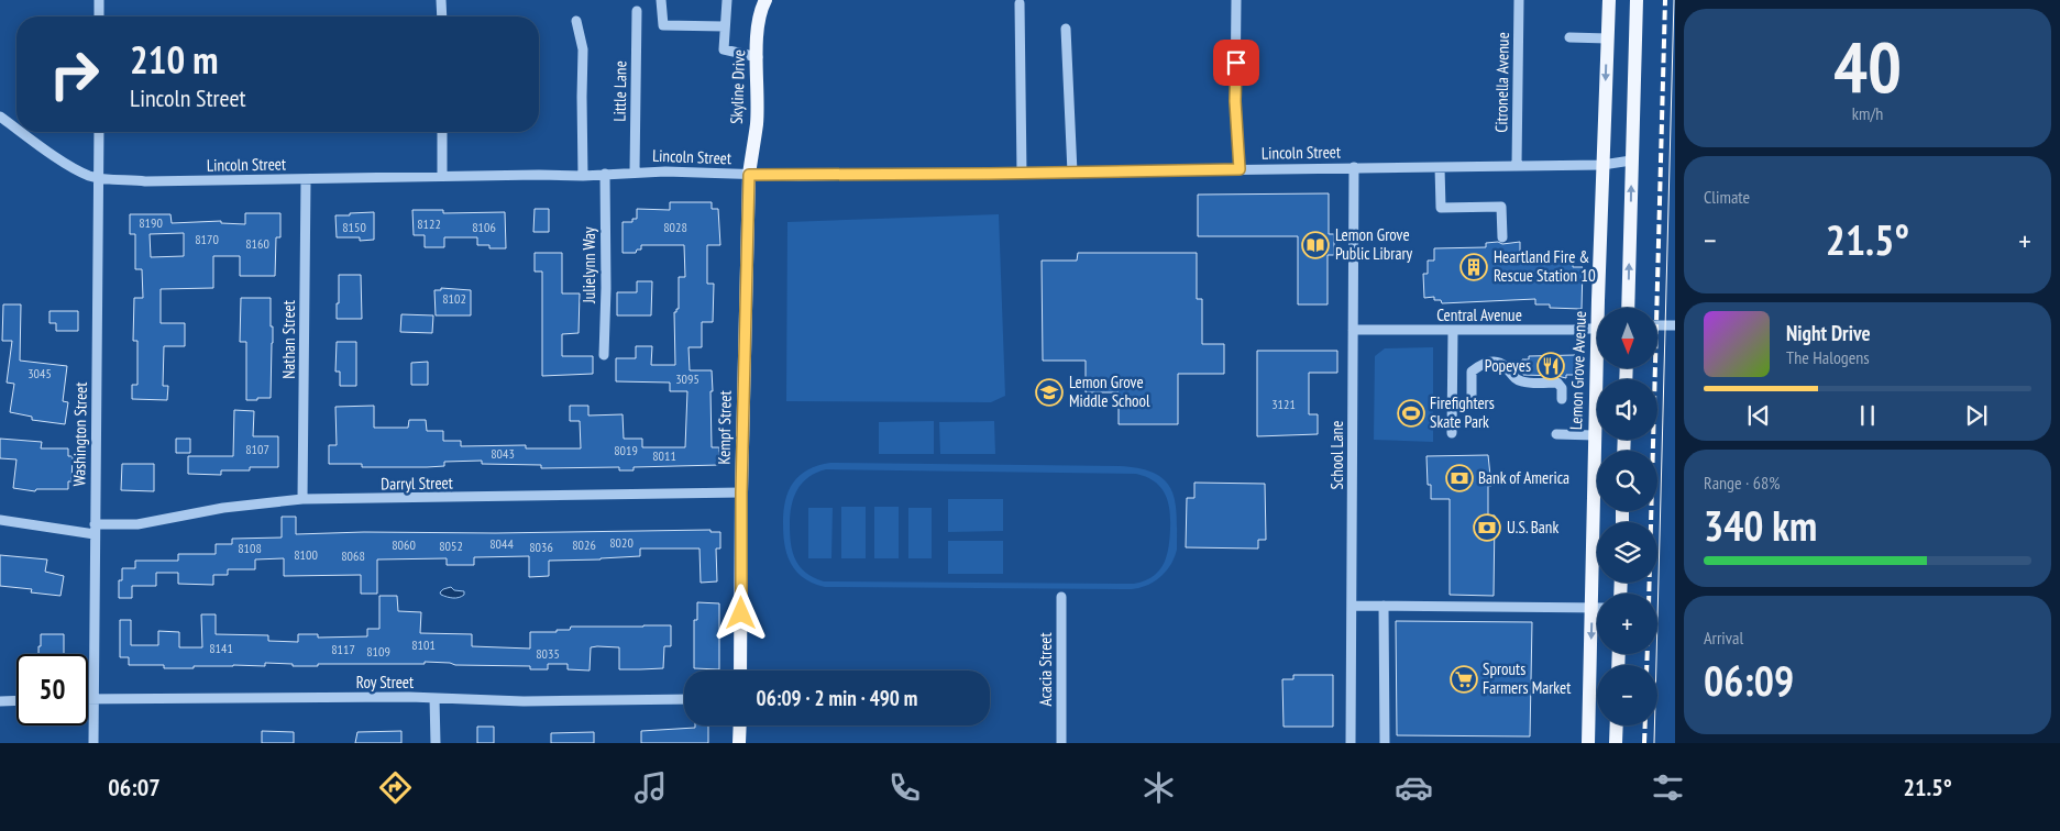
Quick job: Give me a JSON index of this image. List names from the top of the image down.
{
  "streets": {
    "main road": ["Skyline Drive", "Lemon Grove Avenue", "Kempf Street"],
    "street": [
      "Citronella Avenue",
      "Little Lane",
      "Lincoln Street",
      "Julielynn Way",
      "Central Avenue",
      "Nathan Street",
      "Washington Street",
      "School Lane",
      "Darryl Street",
      "Acacia Street",
      "Roy Street"
    ]
  },
  "crossings": [
    ["Citronella Avenue", "Lincoln Street"],
    ["Skyline Drive", "Lincoln Street"],
    ["Skyline Drive", "Kempf Street"],
    ["Little Lane", "Lincoln Street"],
    ["Lincoln Street", "Julielynn Way"],
    ["Lincoln Street", "Nathan Street"],
    ["Lincoln Street", "Lemon Grove Avenue"],
    ["Lincoln Street", "Kempf Street"],
    ["Lincoln Street", "Washington Street"],
    ["Lincoln Street", "School Lane"],
    ["Central Avenue", "School Lane"],
    ["Nathan Street", "Darryl Street"],
    ["Kempf Street", "Darryl Street"],
    ["Washington Street", "Darryl Street"],
    ["Washington Street", "Roy Street"]
  ],
  "places": {
    "library": ["Lemon Grove Public Library"],
    "building": ["Heartland Fire & Rescue Station 10"],
    "restaurant": ["Popeyes"],
    "school or university": ["Lemon Grove Middle School"],
    "sports": ["Firefighters Skate Park"],
    "bank": ["Bank of America", "U.S. Bank"],
    "supermarket": ["Sprouts Farmers Market"]
  },
  "house_numbers": [
    "8190",
    "8122",
    "8150",
    "8106",
    "8028",
    "8170",
    "8160",
    "8102",
    "3045",
    "3095",
    "3121",
    "8107",
    "8019",
    "8043",
    "8011",
    "8020",
    "8044",
    "8060",
    "8026",
    "8052",
    "8036",
    "8108",
    "8100",
    "8068",
    "8101",
    "8141",
    "8117",
    "8109",
    "8035"
  ],
  "north": "bottom",
  "page": {
    "tile": [
      ["40", "km/h"],
      "Climate",
      ["Range · 68%", "340 km"],
      ["Arrival", "06:09"]
    ],
    "turn": ["210 m", "Lincoln Street"],
    "heat": ["−", "21.5°", "+"],
    "map_buttons": ["+", "−"],
    "song": ["Night Drive", "The Halogens"],
    "limit": "50",
    "trip": "06:09 · 2 min · 490 m",
    "tabs": ["06:07", "21.5°"]
  }
}
